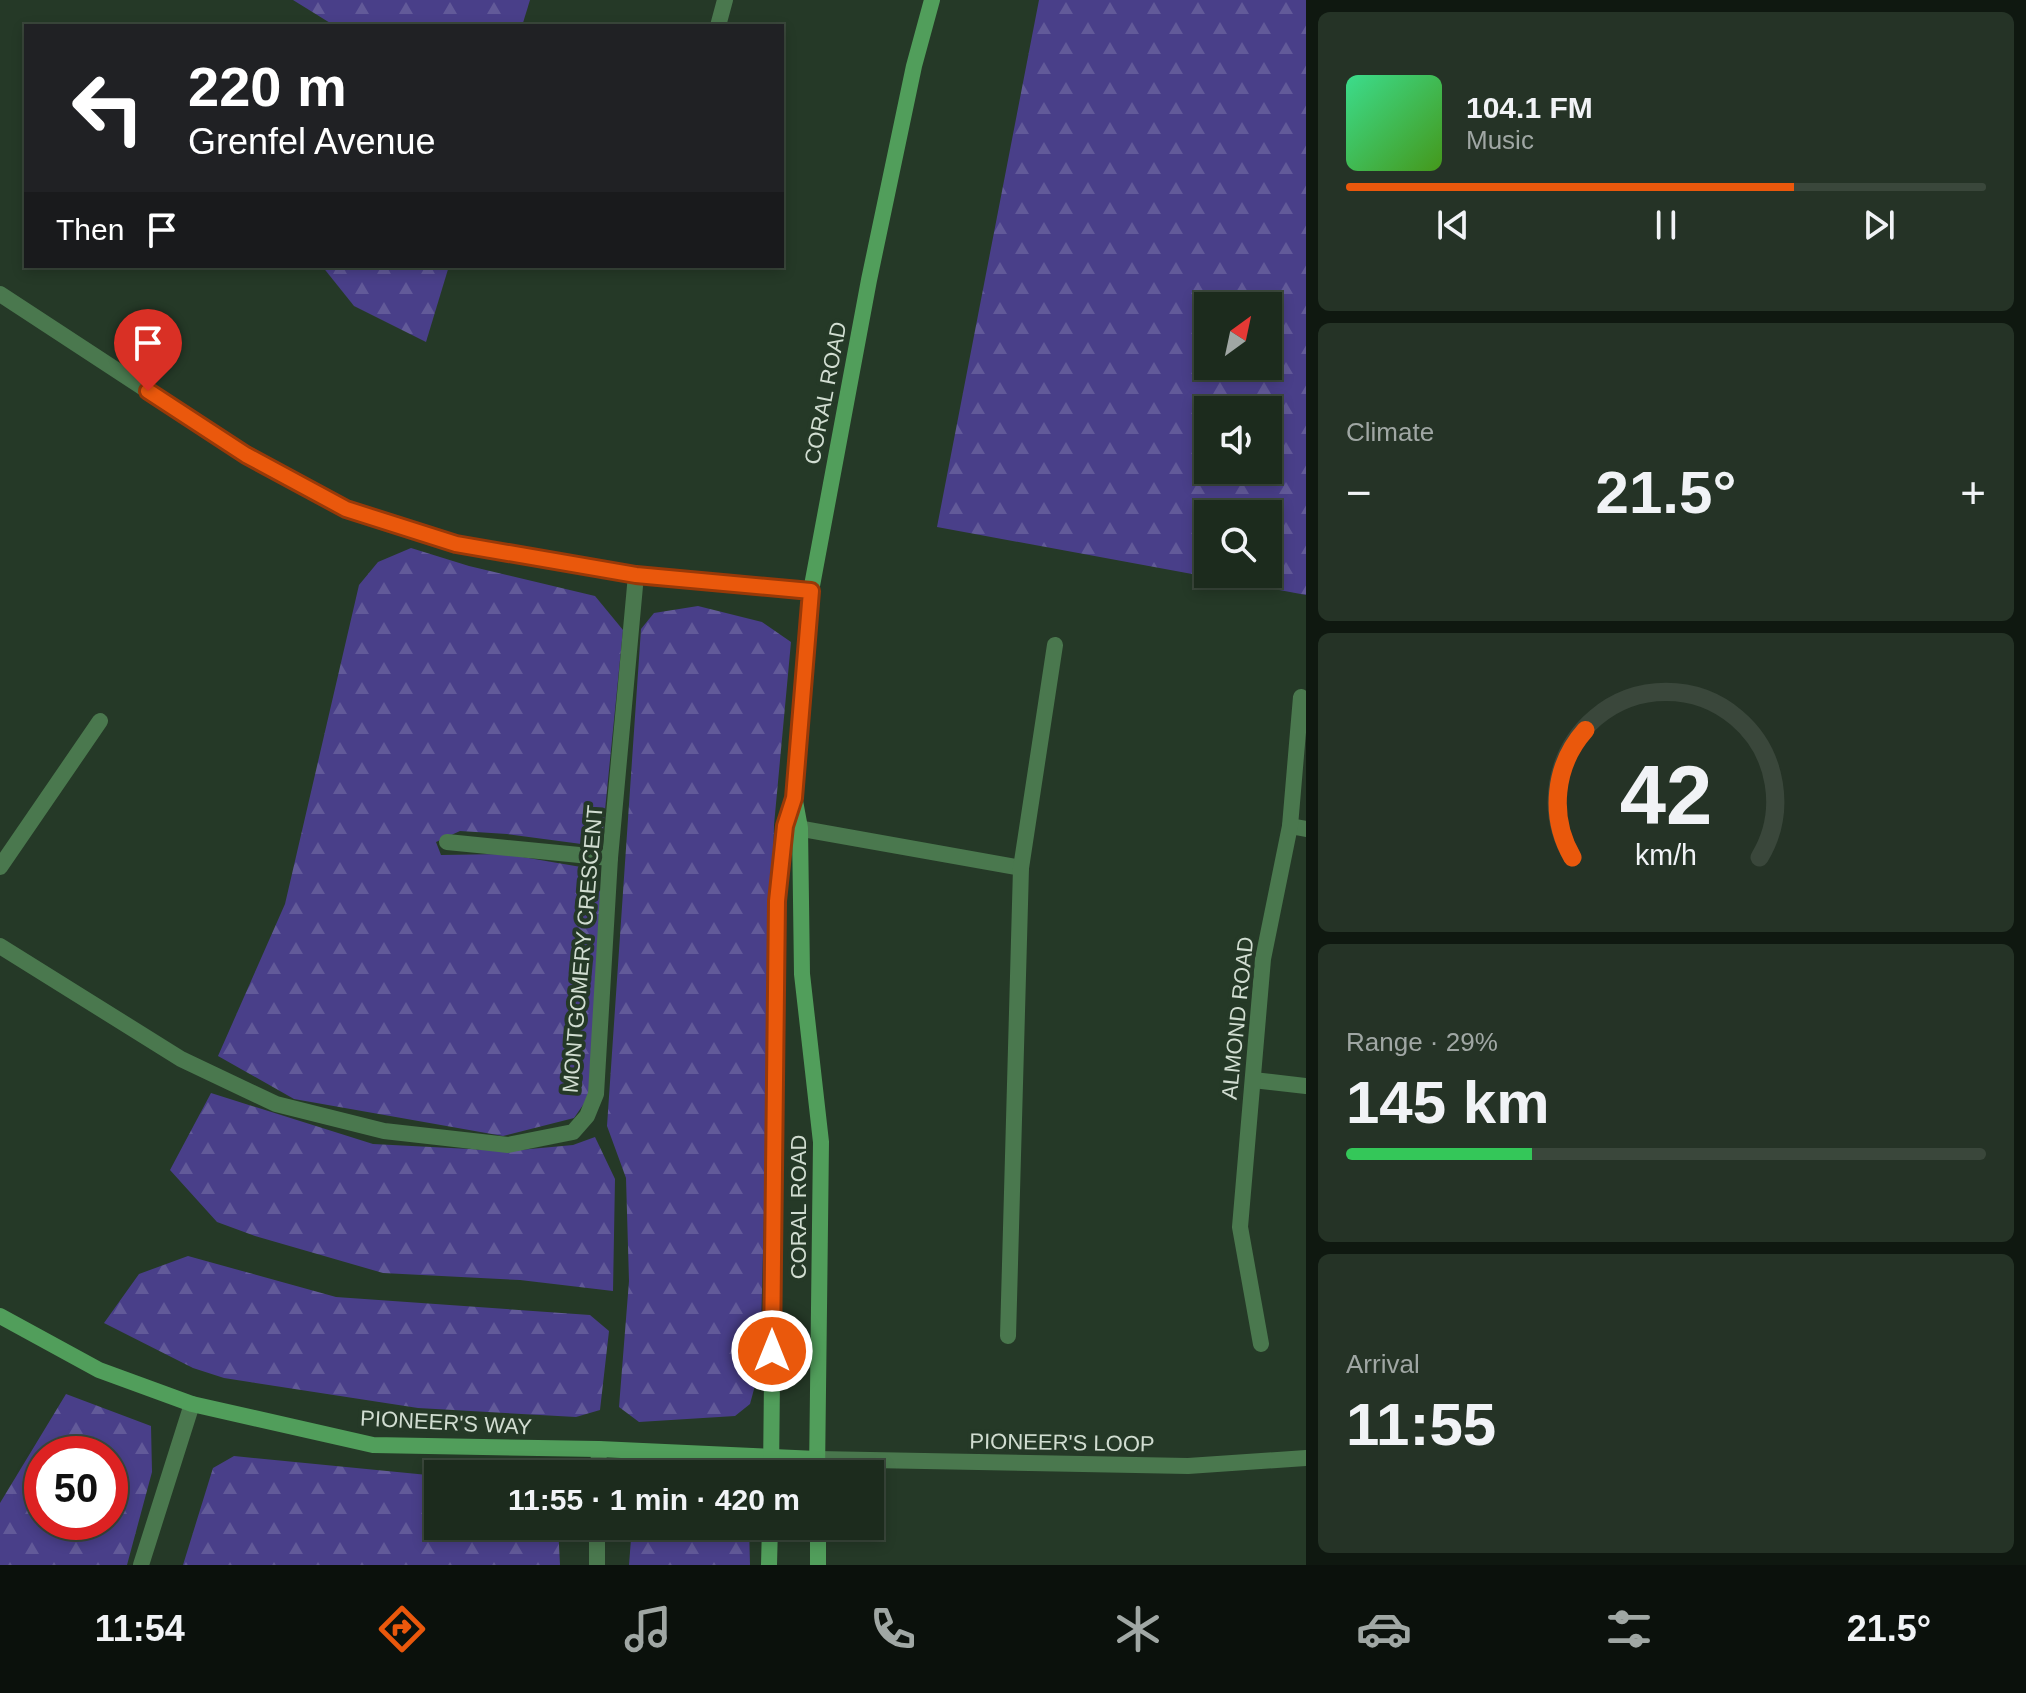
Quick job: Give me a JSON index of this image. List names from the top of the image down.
{
  "streets": {
    "main road": ["CORAL ROAD", "PIONEER'S WAY"],
    "street": ["MONTGOMERY CRESCENT", "ALMOND ROAD", "PIONEER'S LOOP"]
  },
  "north": "top right",
  "page": {
    "turn": ["220 m", "Grenfel Avenue"],
    "song": ["104.1 FM", "Music"],
    "then": "Then",
    "tile": [
      "Climate",
      ["Range · 29%", "145 km"],
      ["Arrival", "11:55"]
    ],
    "heat": ["−", "21.5°", "+"],
    "limit": "50",
    "trip": "11:55 · 1 min · 420 m",
    "tabs": ["11:54", "21.5°"],
    "gauge": ["42", "km/h"]
  }
}
